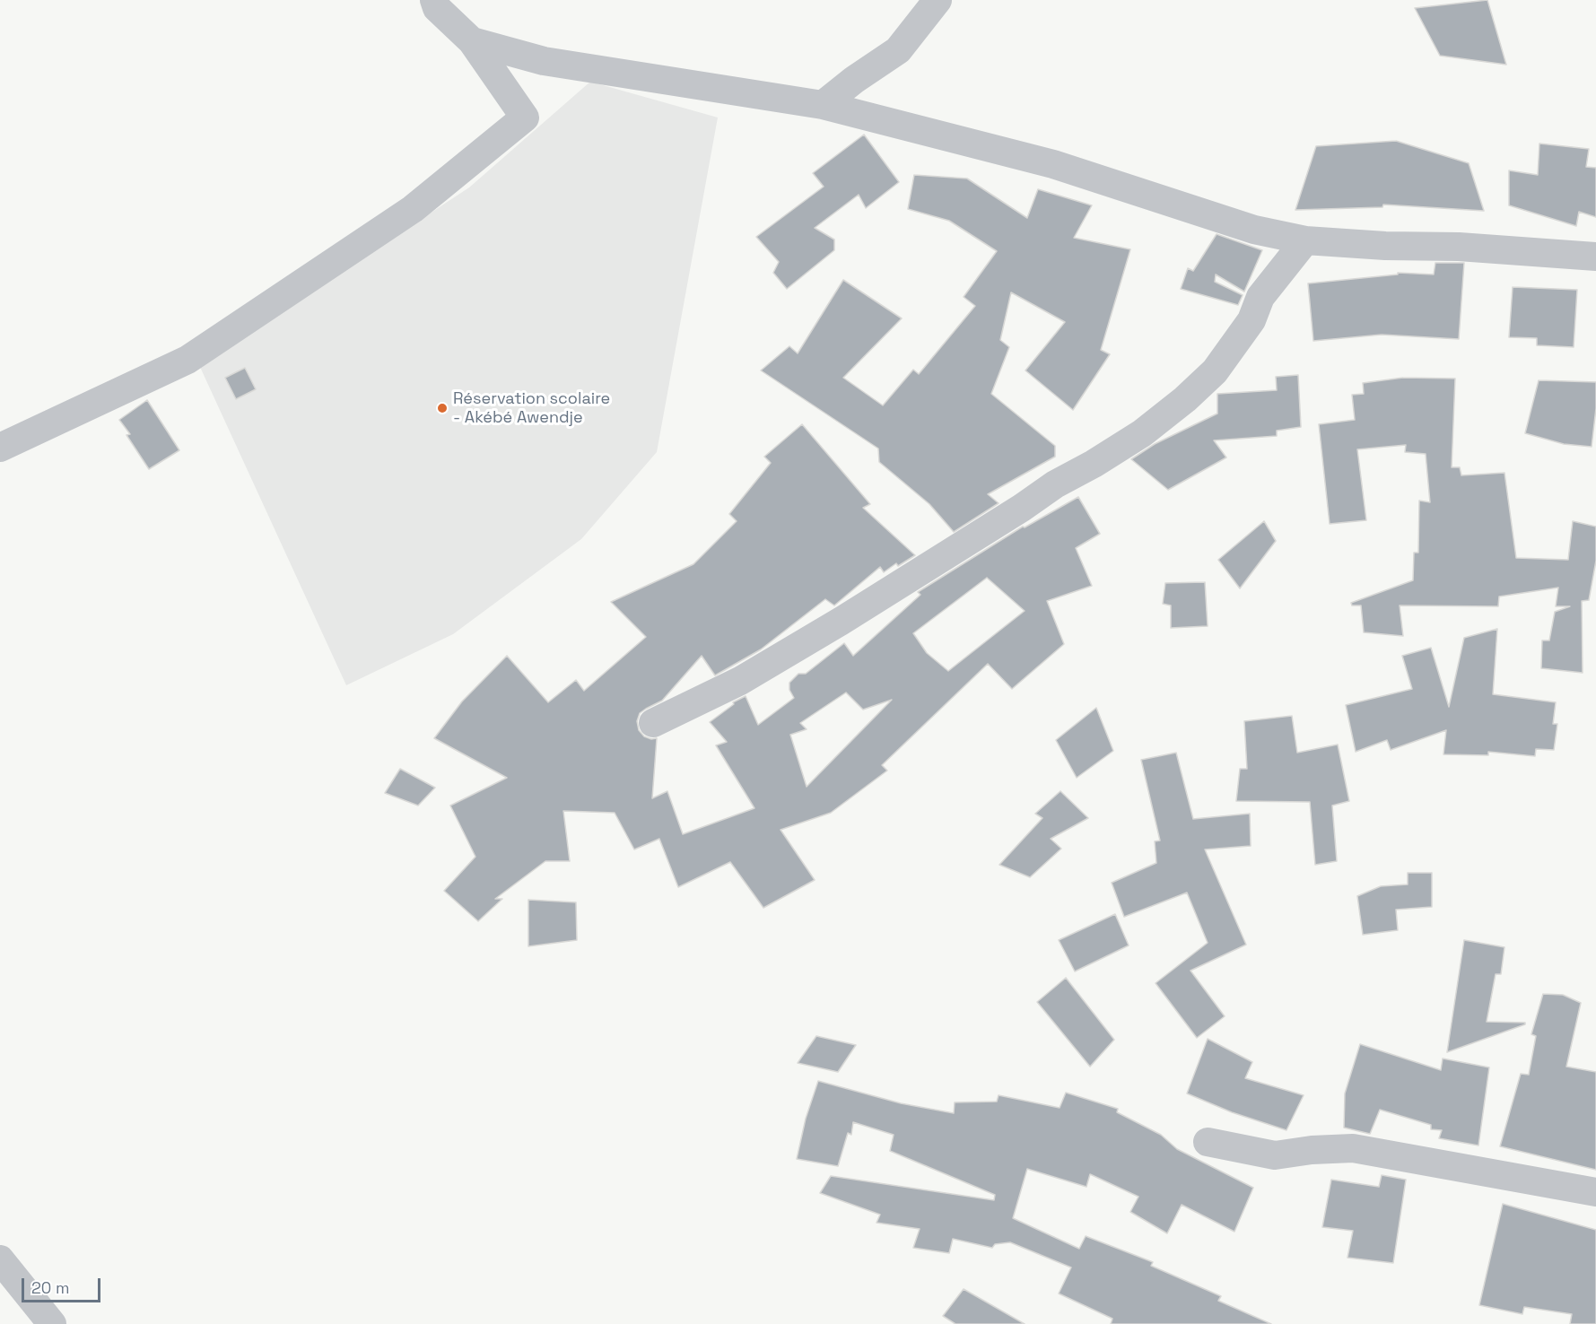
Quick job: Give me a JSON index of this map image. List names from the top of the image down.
{
  "places": ["Réservation scolaire - Akébé Awendje"],
  "scale_bar": "20 m"
}
